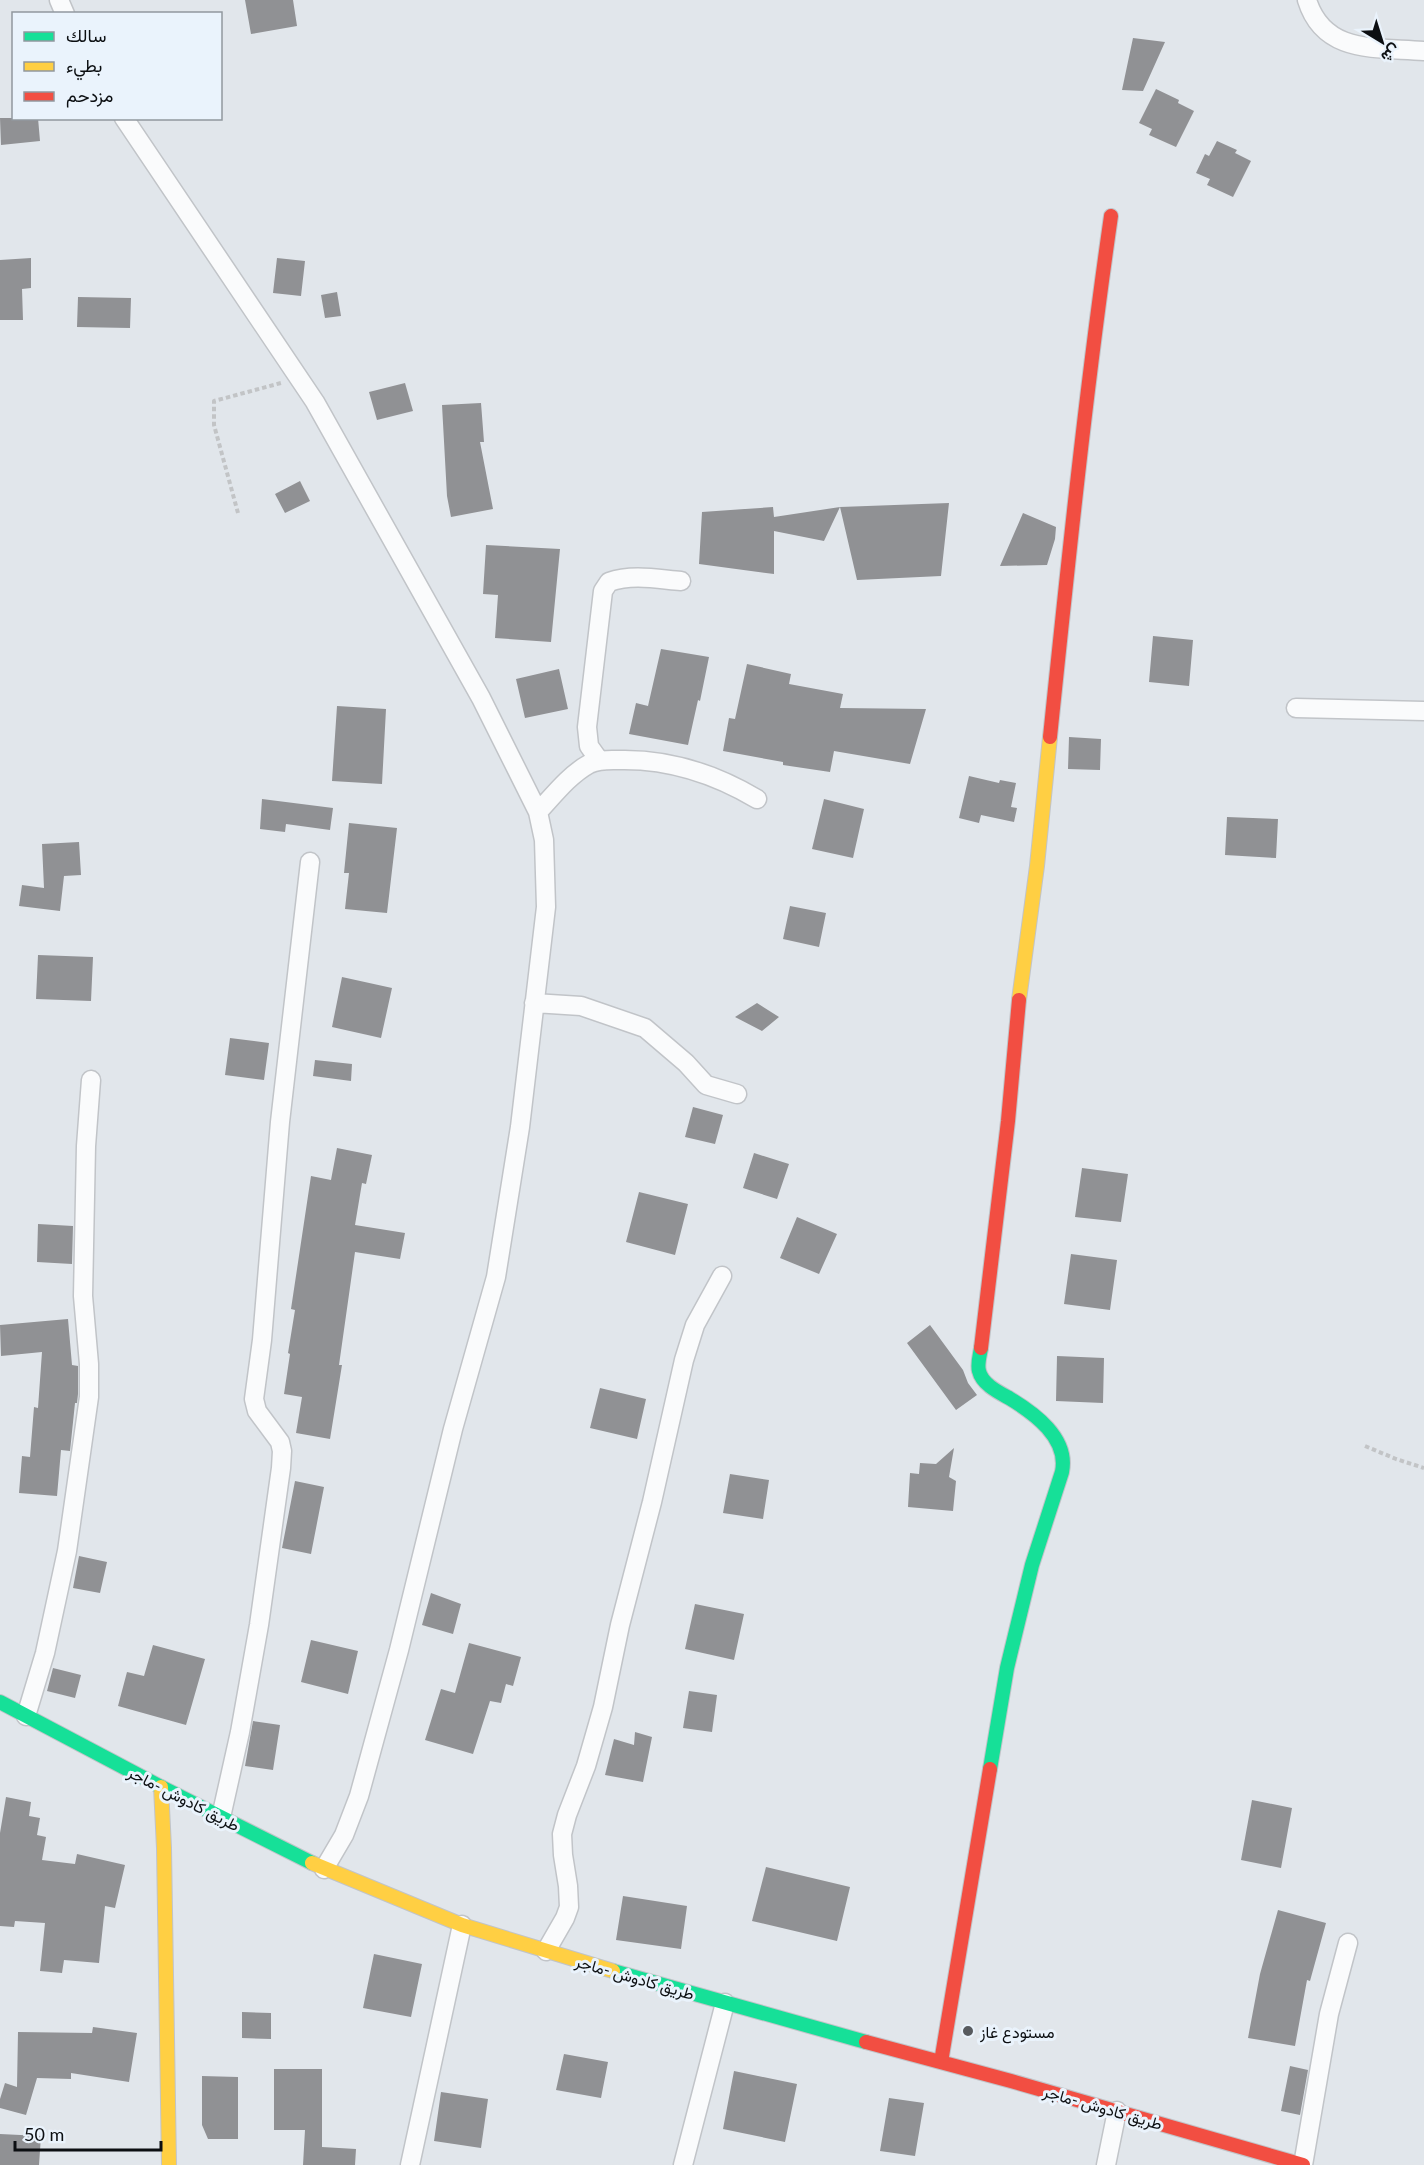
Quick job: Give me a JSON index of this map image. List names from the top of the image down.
{
  "streets": {
    "main road": ["طريق كادوش -ماجر"]
  },
  "places": ["مستودع غاز"],
  "legend": ["سالك", "بطيء", "مزدحم"],
  "scale_bar": "50 m",
  "north": "bottom right"
}
